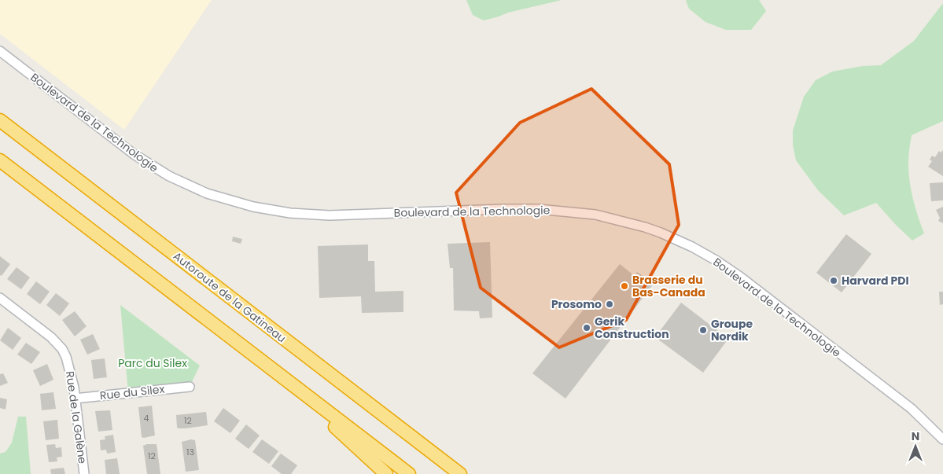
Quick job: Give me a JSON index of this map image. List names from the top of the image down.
{
  "streets": {
    "highway": ["Autoroute de la Gatineau"],
    "street": ["Boulevard de la Technologie", "Rue du Silex", "Rue de la Galène"]
  },
  "crossings": [
    ["Rue du Silex", "Rue de la Galène"]
  ],
  "parks": ["Parc du Silex"],
  "places": [
    "Harvard PDI",
    "Brasserie du Bas-Canada",
    "Prosomo",
    "Gerik Construction",
    "Groupe Nordik"
  ],
  "house_numbers": [
    "4",
    "12",
    "13",
    "12"
  ],
  "north": "top"
}
